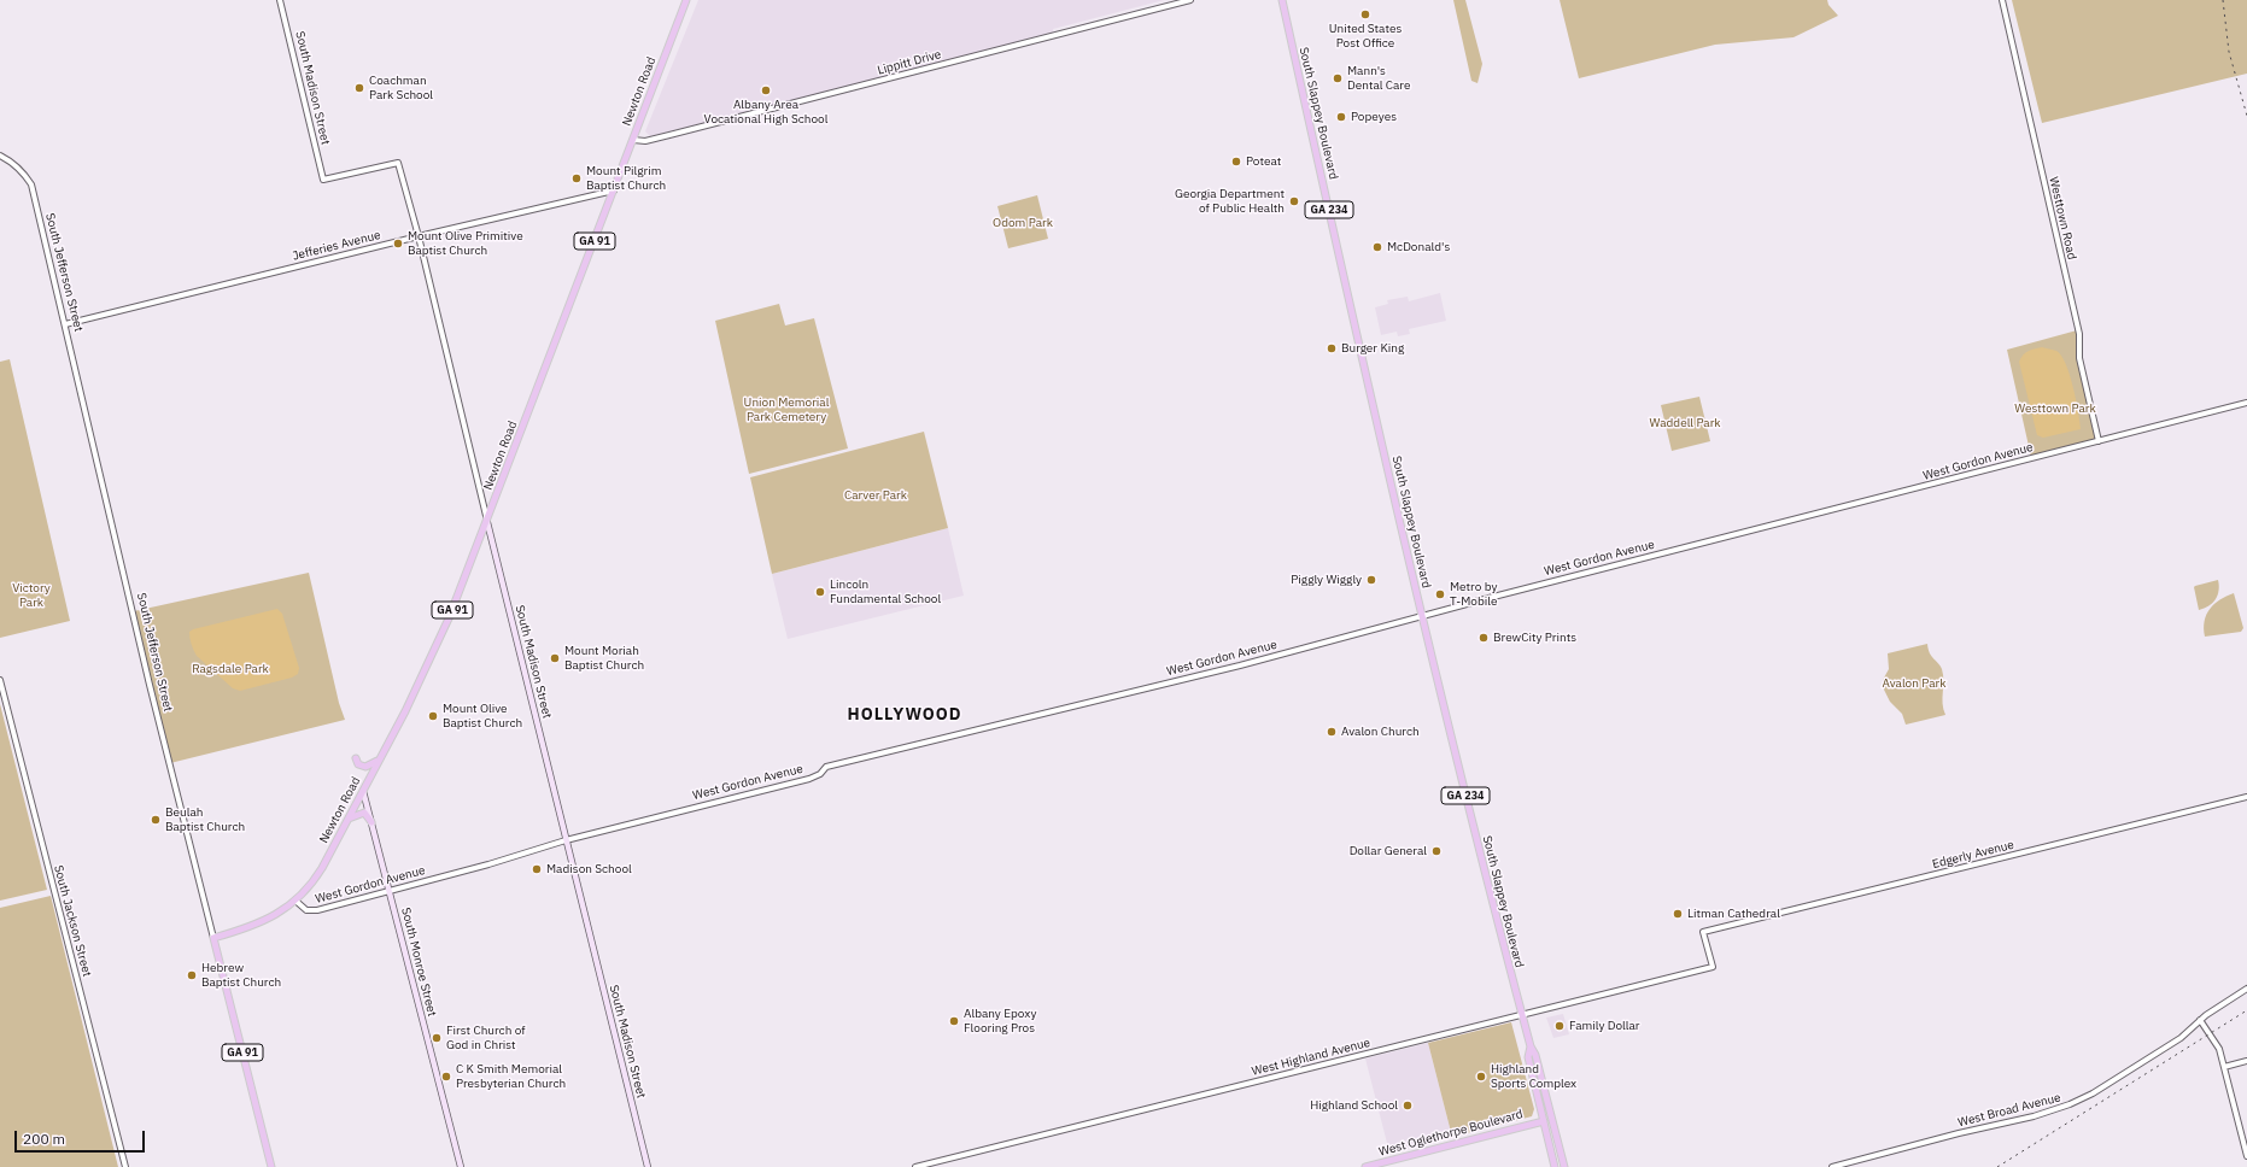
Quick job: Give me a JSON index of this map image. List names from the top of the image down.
{
  "streets": {
    "main road": [
      "South Madison Street",
      "Newton Road",
      "South Slappey Boulevard",
      "GA 234",
      "GA 91",
      "South Jefferson Street",
      "South Monroe Street",
      "West Oglethorpe Boulevard"
    ],
    "street": [
      "Lippitt Drive",
      "Westtown Road",
      "Jefferies Avenue",
      "West Gordon Avenue",
      "Edgerly Avenue",
      "South Jackson Street",
      "West Highland Avenue",
      "West Broad Avenue"
    ]
  },
  "crossings": [
    ["Lippitt Drive", "Newton Road"],
    ["South Madison Street", "Newton Road"],
    ["South Madison Street", "Jefferies Avenue"],
    ["South Madison Street", "West Gordon Avenue"],
    ["Newton Road", "GA 91"],
    ["Newton Road", "Jefferies Avenue"],
    ["Newton Road", "West Gordon Avenue"],
    ["Newton Road", "South Monroe Street"],
    ["South Slappey Boulevard", "West Gordon Avenue"],
    ["South Slappey Boulevard", "West Highland Avenue"],
    ["South Slappey Boulevard", "West Oglethorpe Boulevard"],
    ["Westtown Road", "West Gordon Avenue"],
    ["GA 91", "South Jefferson Street"],
    ["GA 91", "West Gordon Avenue"],
    ["Jefferies Avenue", "South Jefferson Street"],
    ["West Gordon Avenue", "South Monroe Street"],
    ["Edgerly Avenue", "West Highland Avenue"]
  ],
  "districts": ["HOLLYWOOD"],
  "parks": [
    "Odom Park",
    "Union Memorial Park Cemetery",
    "Westtown Park",
    "Waddell Park",
    "Carver Park",
    "Victory Park",
    "Ragsdale Park",
    "Avalon Park"
  ],
  "places": [
    "United States Post Office",
    "Mann's Dental Care",
    "Coachman Park School",
    "Albany Area Vocational High School",
    "Popeyes",
    "Poteat",
    "Mount Pilgrim Baptist Church",
    "Georgia Department of Public Health",
    "Mount Olive Primitive Baptist Church",
    "McDonald's",
    "Burger King",
    "Piggly Wiggly",
    "Lincoln Fundamental School",
    "Metro by T-Mobile",
    "BrewCity Prints",
    "Mount Moriah Baptist Church",
    "Mount Olive Baptist Church",
    "Avalon Church",
    "Beulah Baptist Church",
    "Dollar General",
    "Madison School",
    "Litman Cathedral",
    "Hebrew Baptist Church",
    "Albany Epoxy Flooring Pros",
    "Family Dollar",
    "First Church of God in Christ",
    "C K Smith Memorial Presbyterian Church",
    "Highland Sports Complex",
    "Highland School"
  ],
  "scale_bar": "200 m"
}
